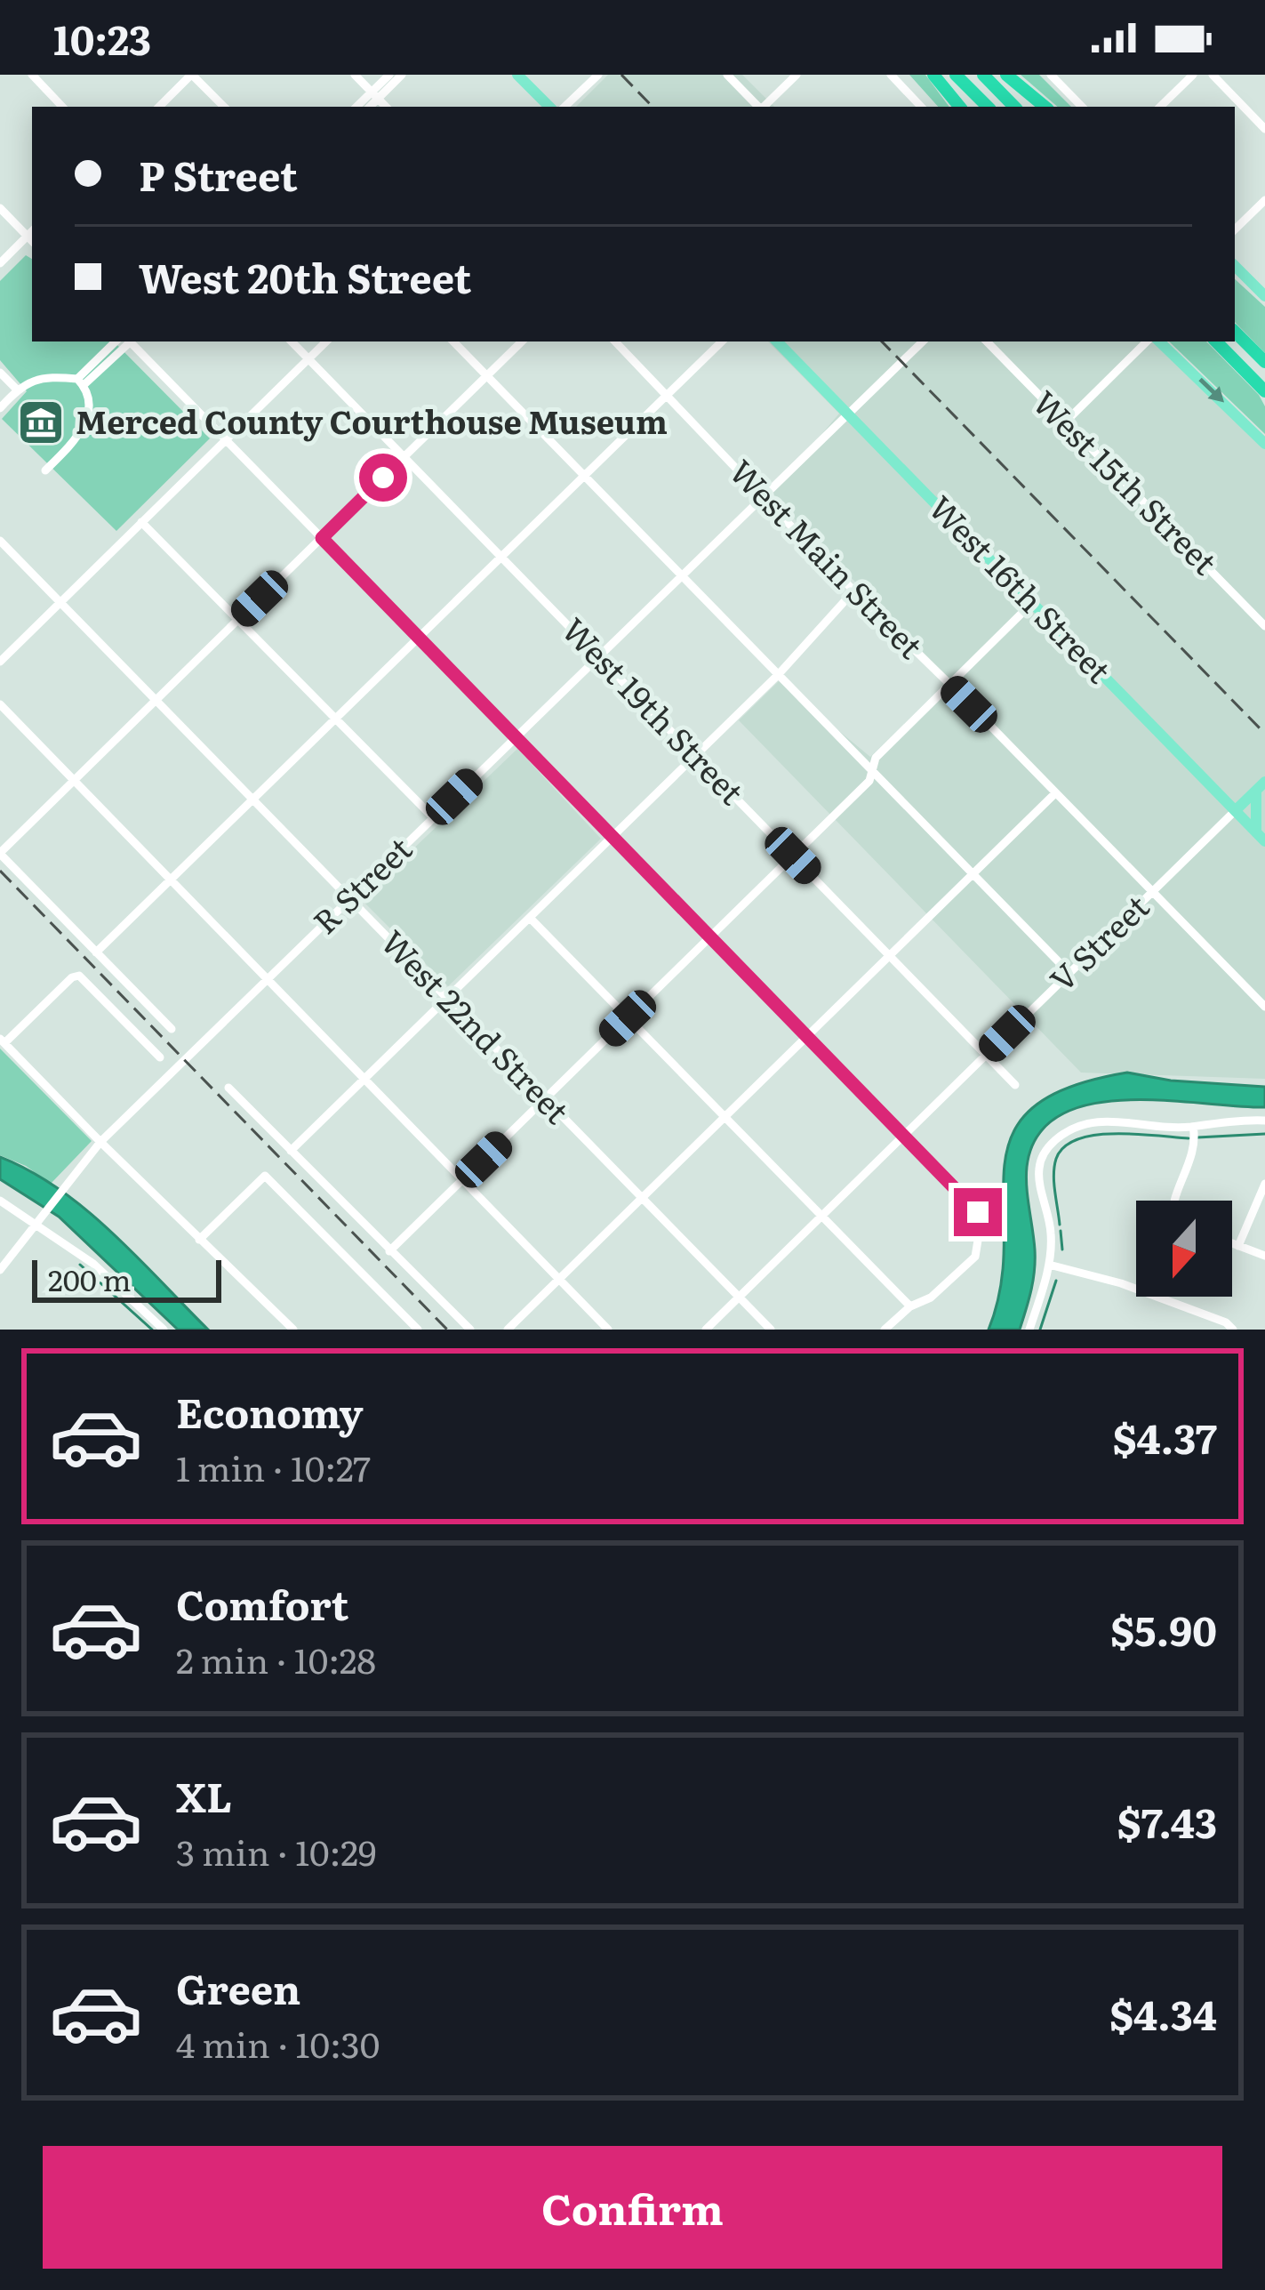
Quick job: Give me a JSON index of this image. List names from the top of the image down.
{
  "streets": {
    "main road": ["West 16th Street", "V Street"],
    "street": [
      "West 15th Street",
      "West Main Street",
      "West 19th Street",
      "R Street",
      "West 22nd Street"
    ]
  },
  "crossings": [
    ["West Main Street", "R Street"],
    ["West Main Street", "V Street"],
    ["West 16th Street", "R Street"],
    ["West 16th Street", "V Street"],
    ["West 19th Street", "R Street"],
    ["West 19th Street", "V Street"],
    ["R Street", "West 22nd Street"],
    ["V Street", "West 22nd Street"]
  ],
  "places": {
    "museum": ["Merced County Courthouse Museum"]
  },
  "scale_bar": "200 m",
  "north": "bottom",
  "page": {
    "status": "10:23",
    "banner": ["P Street", "West 20th Street"],
    "scale": "200 m",
    "list": [
      {
        "name": "Economy",
        "note": "1 min · 10:27",
        "value": "$4.37"
      },
      {
        "name": "Comfort",
        "note": "2 min · 10:28",
        "value": "$5.90"
      },
      {
        "name": "XL",
        "note": "3 min · 10:29",
        "value": "$7.43"
      },
      {
        "name": "Green",
        "note": "4 min · 10:30",
        "value": "$4.34"
      }
    ],
    "buttons": "Confirm"
  }
}
